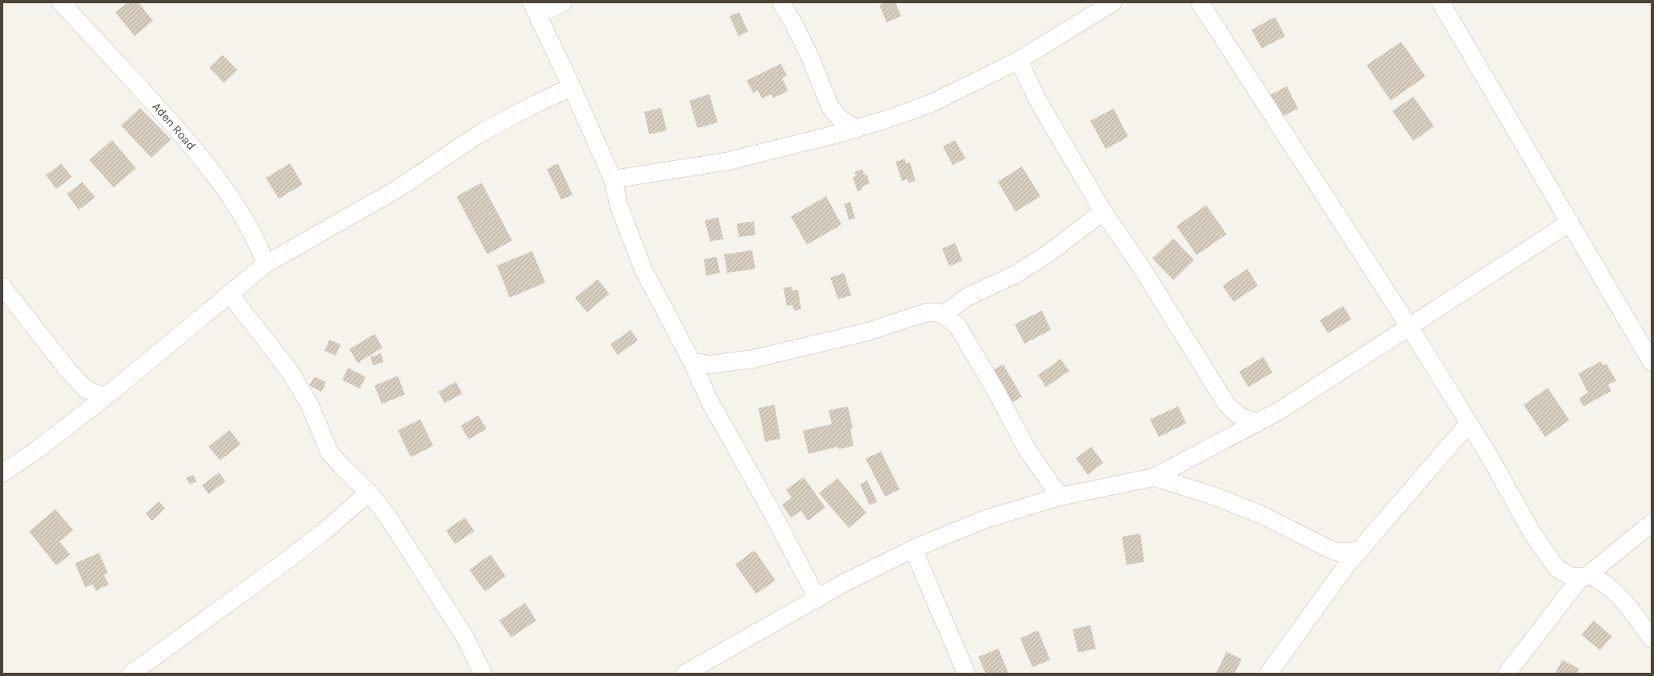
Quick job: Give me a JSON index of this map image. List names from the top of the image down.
{
  "streets": {
    "street": ["Aden Road"]
  }
}
